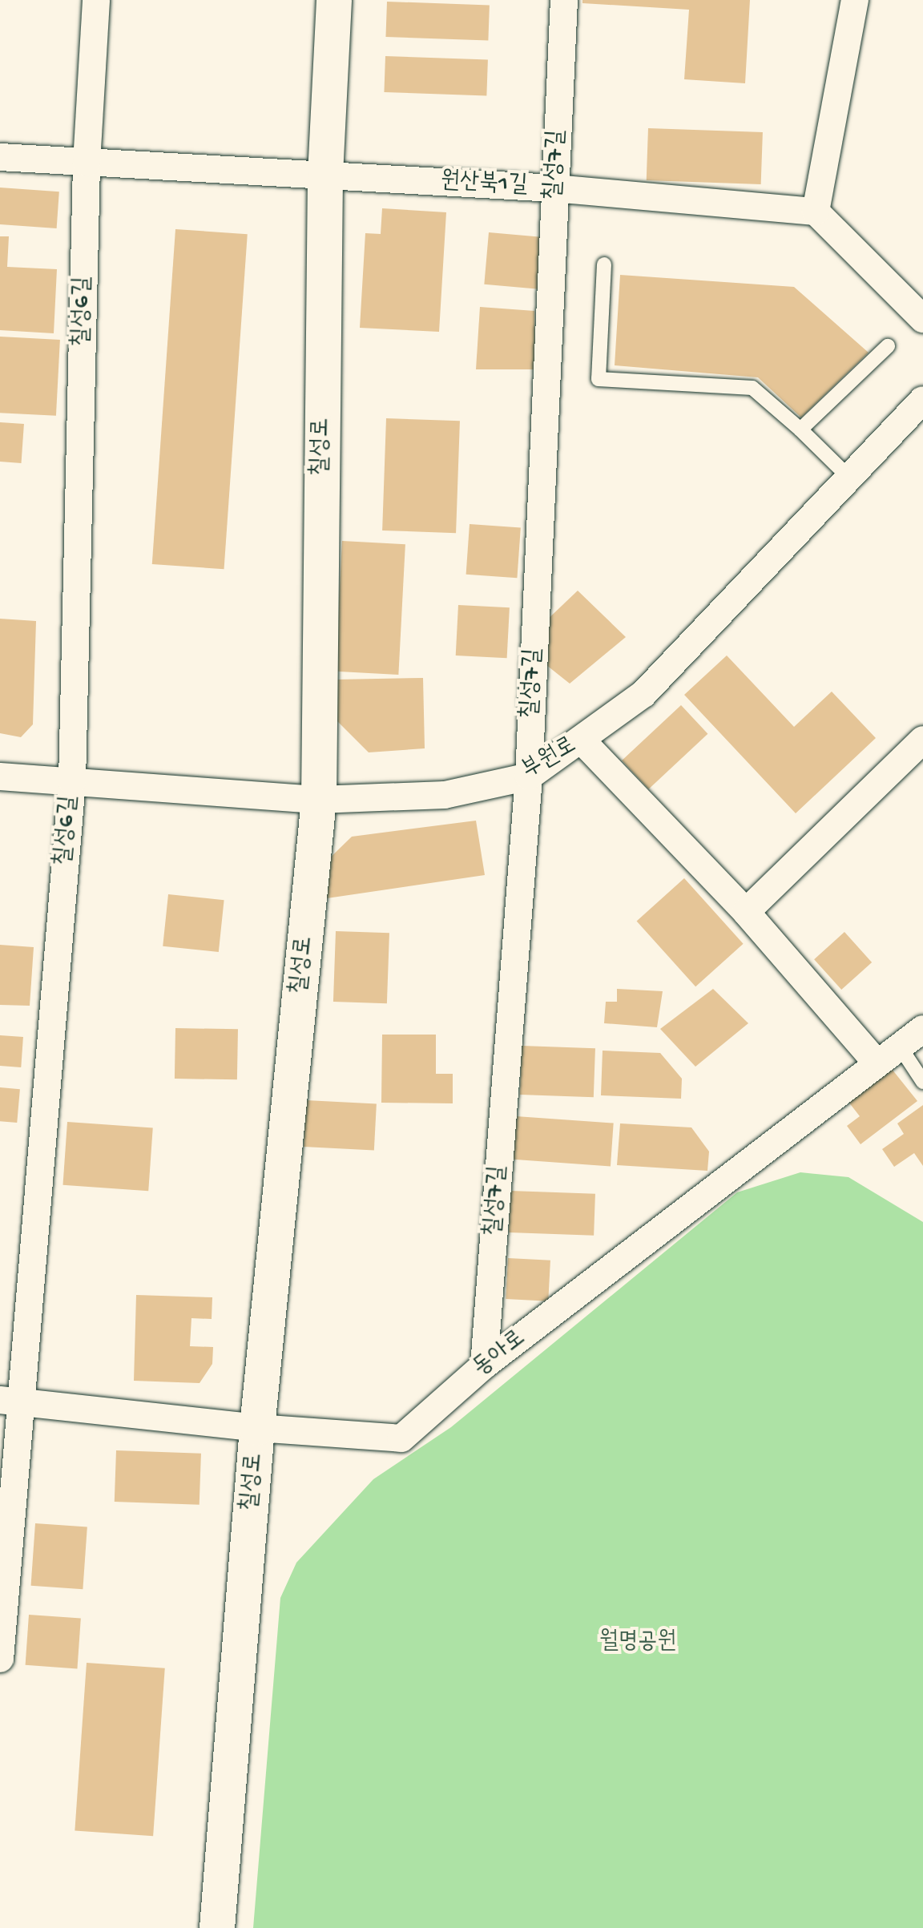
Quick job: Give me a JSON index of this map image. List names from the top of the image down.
{
  "streets": {
    "street": [
      "칠성7길",
      "원산북1길",
      "칠성6길",
      "칠성로",
      "부원로",
      "동아로"
    ]
  },
  "crossings": [
    ["칠성7길", "원산북1길"],
    ["칠성7길", "부원로"],
    ["칠성7길", "동아로"],
    ["원산북1길", "칠성6길"],
    ["원산북1길", "칠성로"],
    ["칠성6길", "부원로"],
    ["칠성6길", "동아로"],
    ["칠성로", "부원로"],
    ["칠성로", "동아로"]
  ],
  "parks": ["월명공원"]
}
